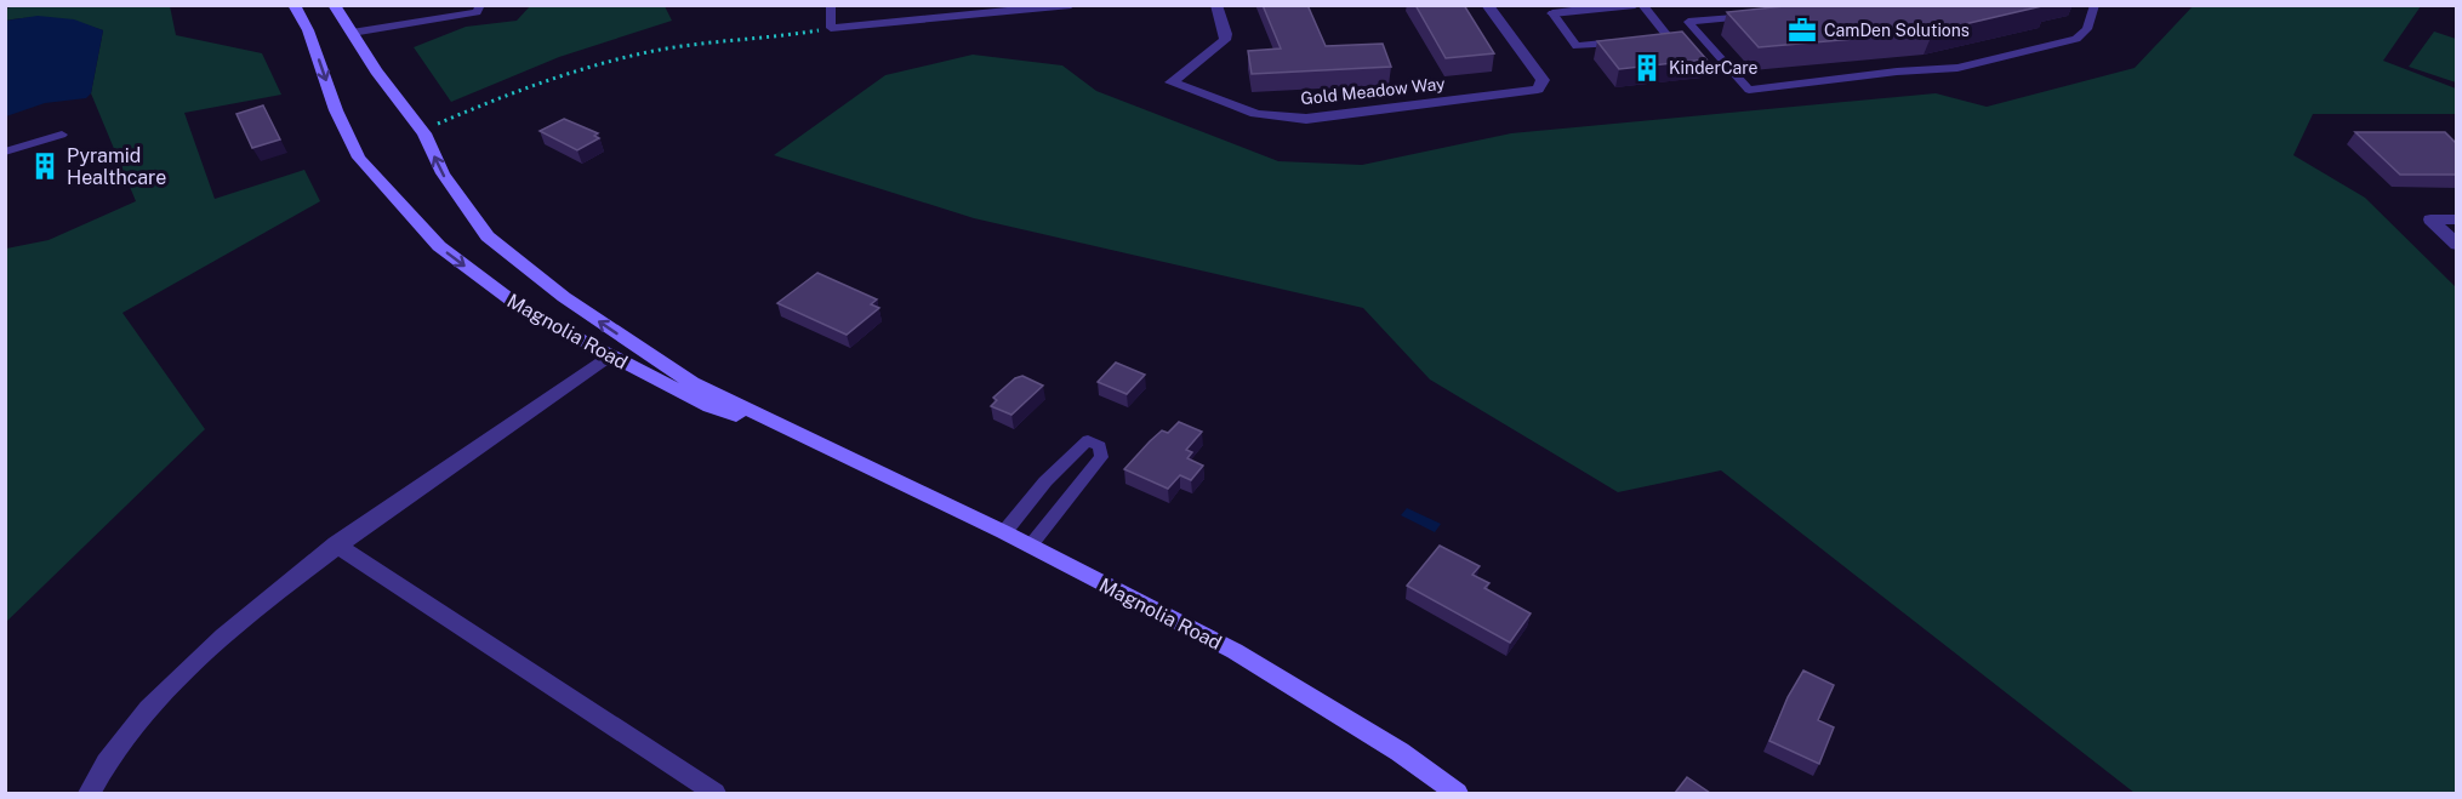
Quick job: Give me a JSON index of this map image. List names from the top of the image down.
{
  "streets": {
    "main road": ["Magnolia Road"],
    "street": ["Gold Meadow Way"]
  },
  "places": {
    "office": ["CamDen Solutions"],
    "building": ["KinderCare", "Pyramid Healthcare"]
  }
}
